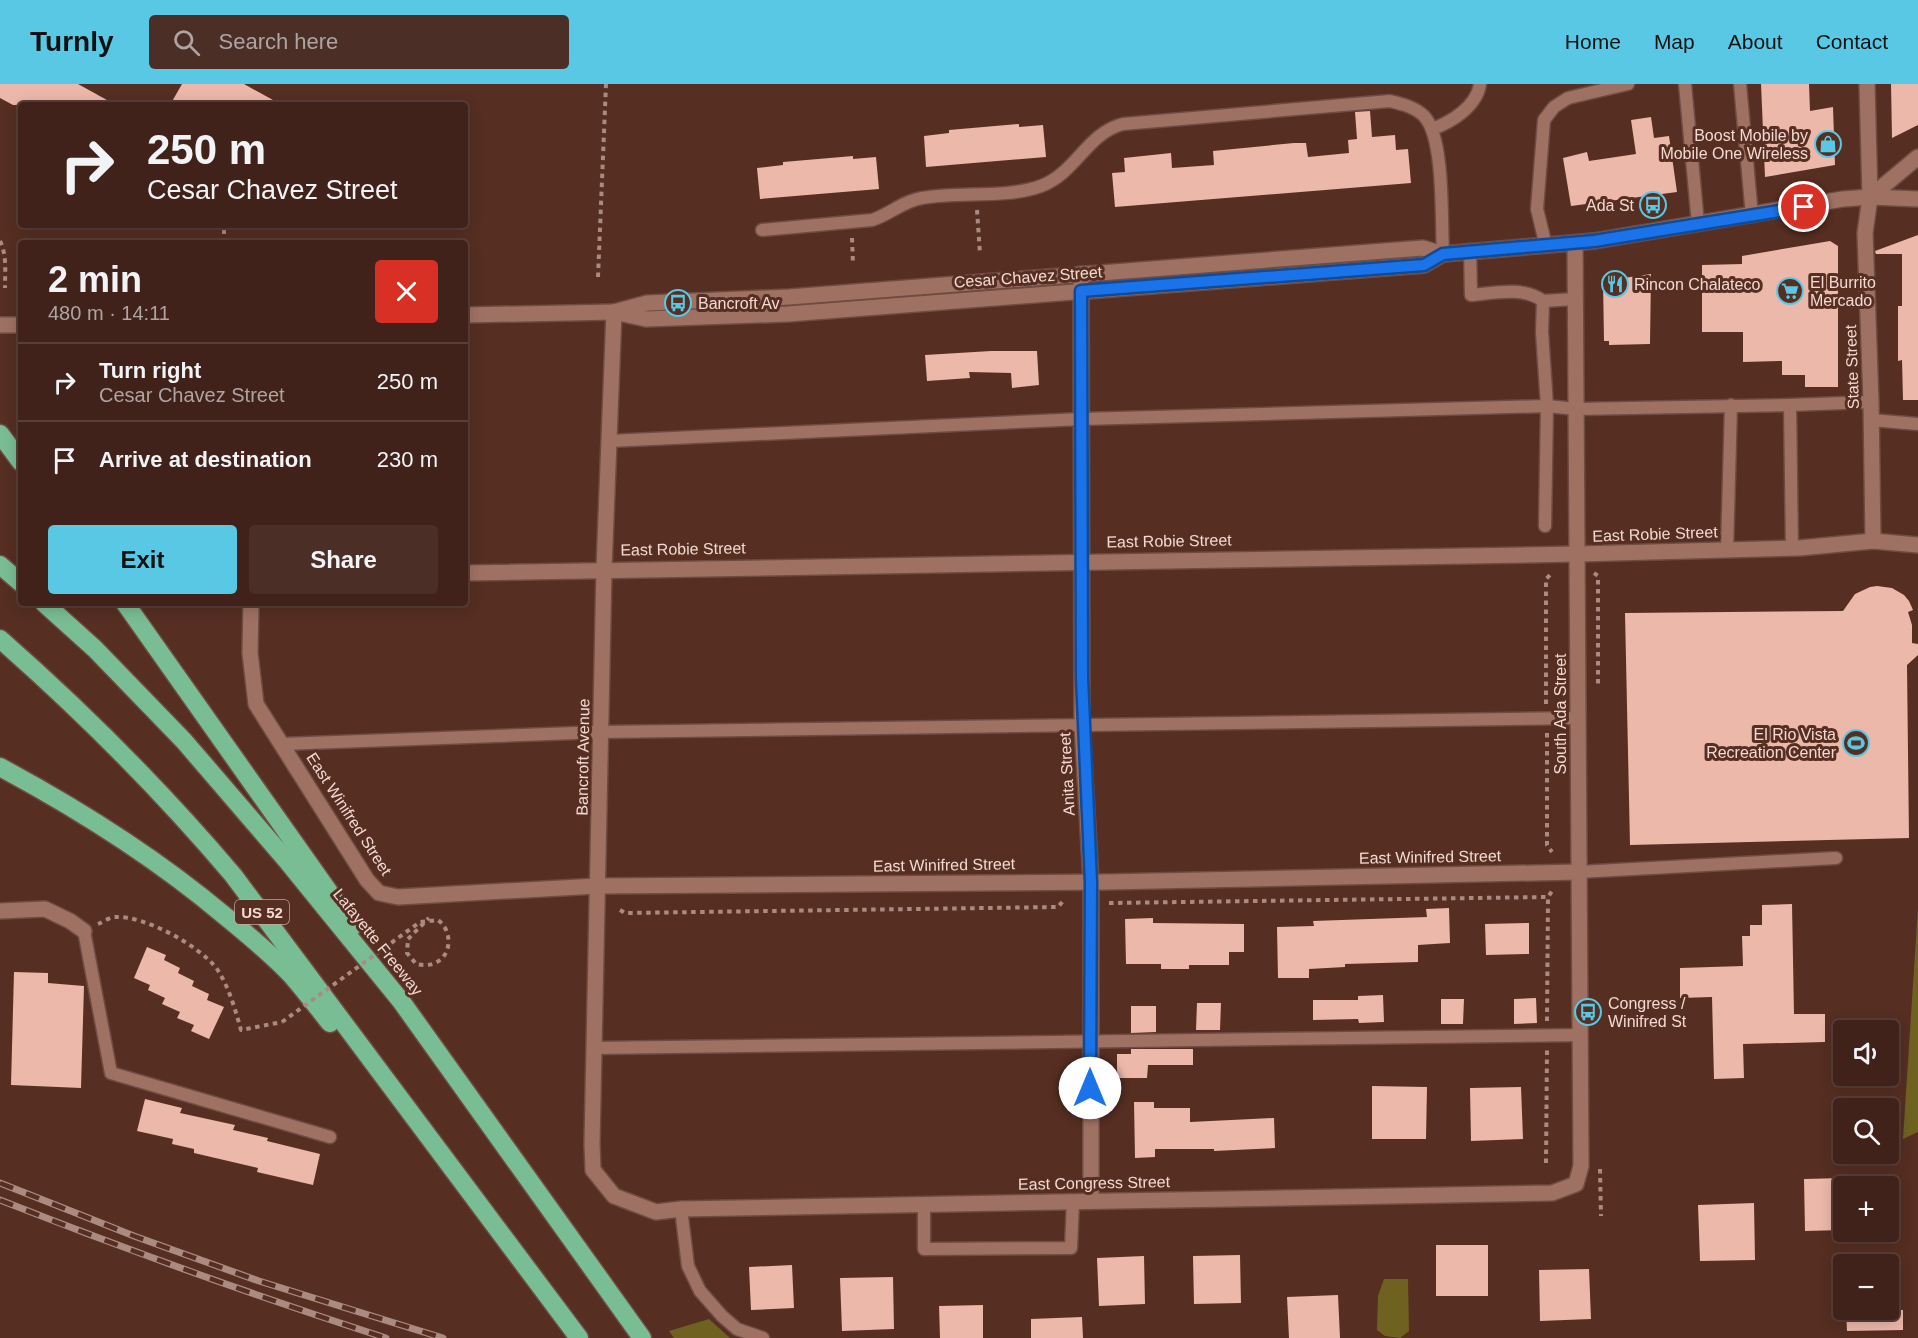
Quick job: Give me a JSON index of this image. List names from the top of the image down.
{
  "streets": {
    "highway": ["US 52", "Lafayette Freeway"],
    "street": [
      "Cesar Chavez Street",
      "State Street",
      "East Robie Street",
      "South Ada Street",
      "Bancroft Avenue",
      "Anita Street",
      "East Winifred Street",
      "East Congress Street"
    ]
  },
  "crossings": [
    ["Cesar Chavez Street", "State Street"],
    ["Cesar Chavez Street", "South Ada Street"],
    ["Cesar Chavez Street", "Bancroft Avenue"],
    ["Cesar Chavez Street", "Anita Street"],
    ["State Street", "East Robie Street"],
    ["East Robie Street", "South Ada Street"],
    ["East Robie Street", "Bancroft Avenue"],
    ["East Robie Street", "Anita Street"],
    ["South Ada Street", "East Winifred Street"],
    ["South Ada Street", "East Congress Street"],
    ["Bancroft Avenue", "East Winifred Street"],
    ["Bancroft Avenue", "East Congress Street"],
    ["Anita Street", "East Winifred Street"],
    ["Anita Street", "East Congress Street"]
  ],
  "places": {
    "shop": ["Boost Mobile by Mobile One Wireless"],
    "bus stop": ["Ada St", "Bancroft Av", "Congress / Winifred St"],
    "restaurant": ["Rincon Chalateco"],
    "supermarket": ["El Burrito Mercado"],
    "sports": ["El Rio Vista Recreation Center"]
  },
  "page": {
    "header": "Turnly",
    "search": "Search here",
    "nav": [
      "Home",
      "Map",
      "About",
      "Contact"
    ],
    "turn": ["250 m", "Cesar Chavez Street"],
    "heading": ["2 min", "480 m · 14:11"],
    "list": [
      {
        "name": "Turn right",
        "note": "Cesar Chavez Street",
        "value": "250 m"
      },
      {
        "name": "Arrive at destination",
        "value": "230 m"
      }
    ],
    "buttons": ["Exit", "Share"],
    "map_buttons": ["+", "−"]
  }
}
